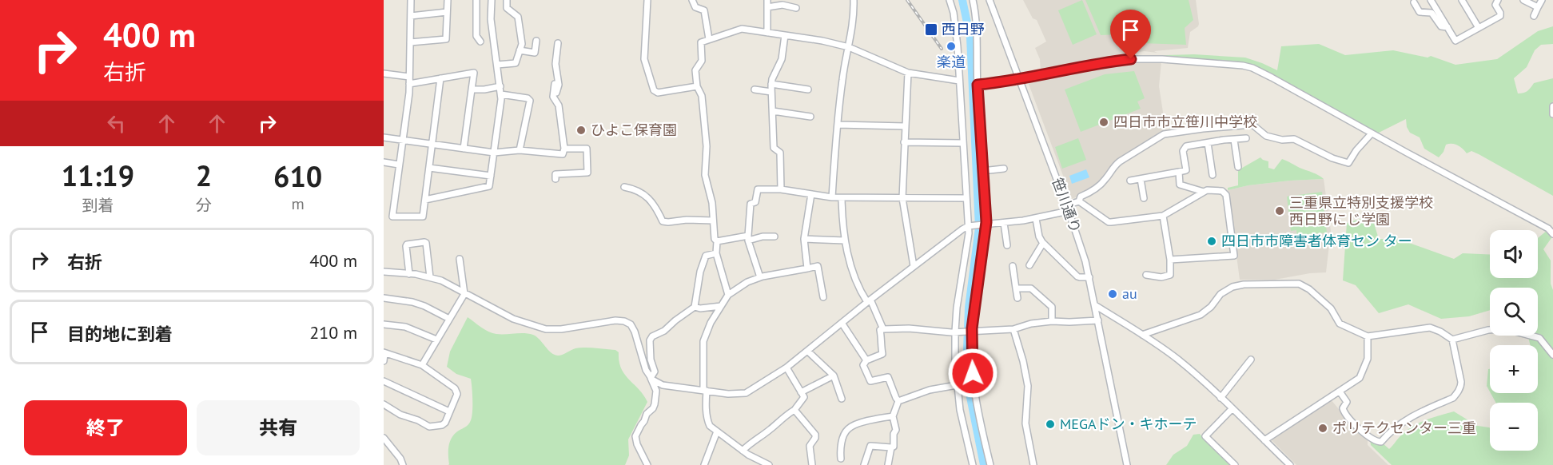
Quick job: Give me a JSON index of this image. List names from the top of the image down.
{
  "streets": {
    "street": ["笹川通り"]
  },
  "places": {
    "transit": ["西日野"],
    "other": [
      "楽道",
      "四日市市立笹川中学校",
      "ひよこ保育園",
      "三重県立特別支援学校 西日野にじ学園",
      "四日市市障害者体育セン ター",
      "au",
      "MEGAドン・キホーテ",
      "ポリテクセンター三重"
    ]
  },
  "page": {
    "turn": ["400 m", "右折"],
    "eta": [
      "11:19",
      "到着",
      "2",
      "分",
      "610",
      "m"
    ],
    "list": [
      {
        "name": "右折",
        "value": "400 m"
      },
      {
        "name": "目的地に到着",
        "value": "210 m"
      }
    ],
    "map_buttons": ["+", "−"],
    "buttons": ["終了", "共有"]
  }
}
